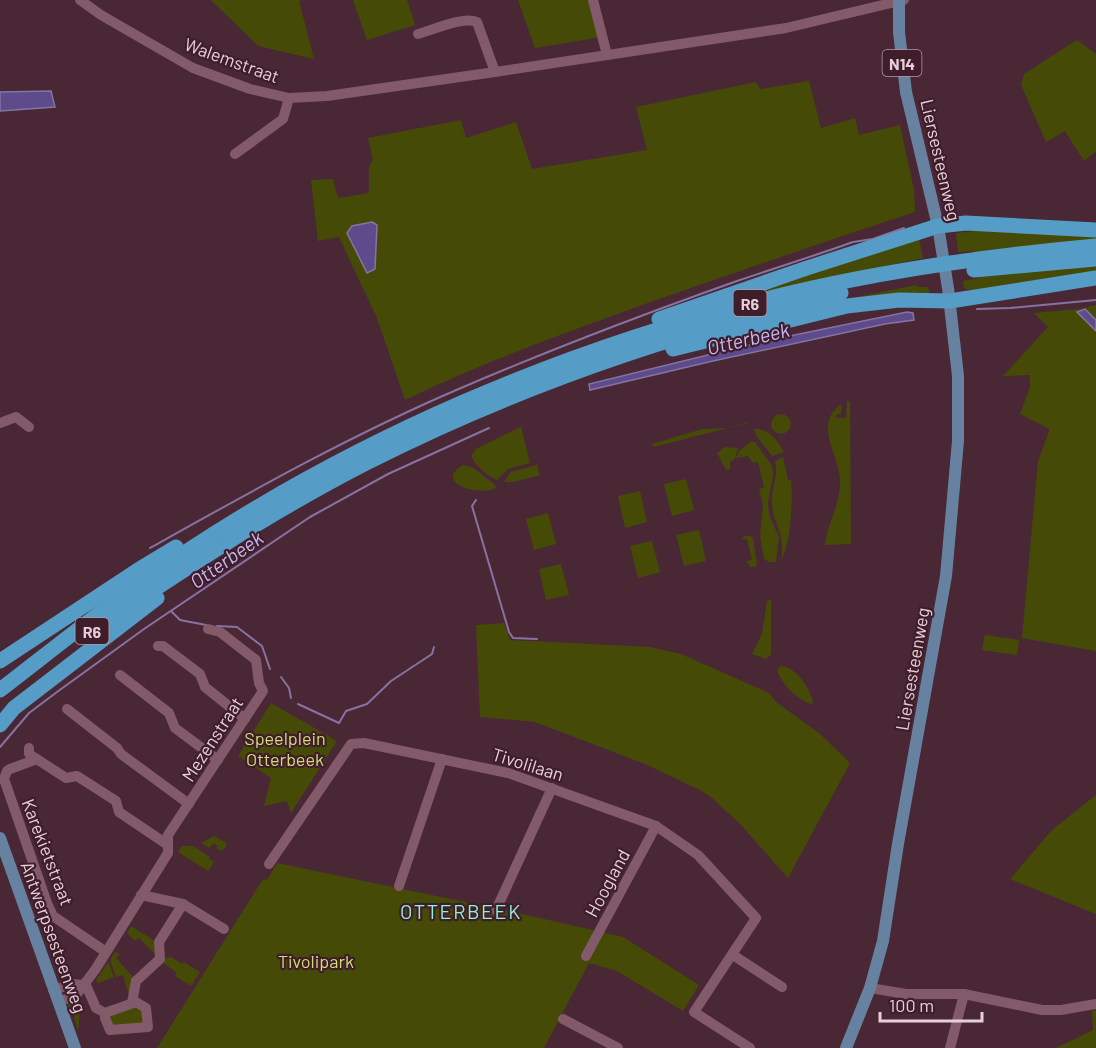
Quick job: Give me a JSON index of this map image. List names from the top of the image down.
{
  "streets": {
    "highway": ["R6"],
    "main road": ["N14", "Liersesteenweg", "Antwerpsesteenweg"],
    "street": [
      "Walemstraat",
      "Mezenstraat",
      "Tivolilaan",
      "Karekietstraat",
      "Hoogland"
    ]
  },
  "crossings": [
    ["Walemstraat", "Liersesteenweg"],
    ["Tivolilaan", "Hoogland"]
  ],
  "districts": ["OTTERBEEK"],
  "water": ["Otterbeek"],
  "parks": ["Speelplein Otterbeek", "Tivolipark"],
  "scale_bar": "100 m"
}
